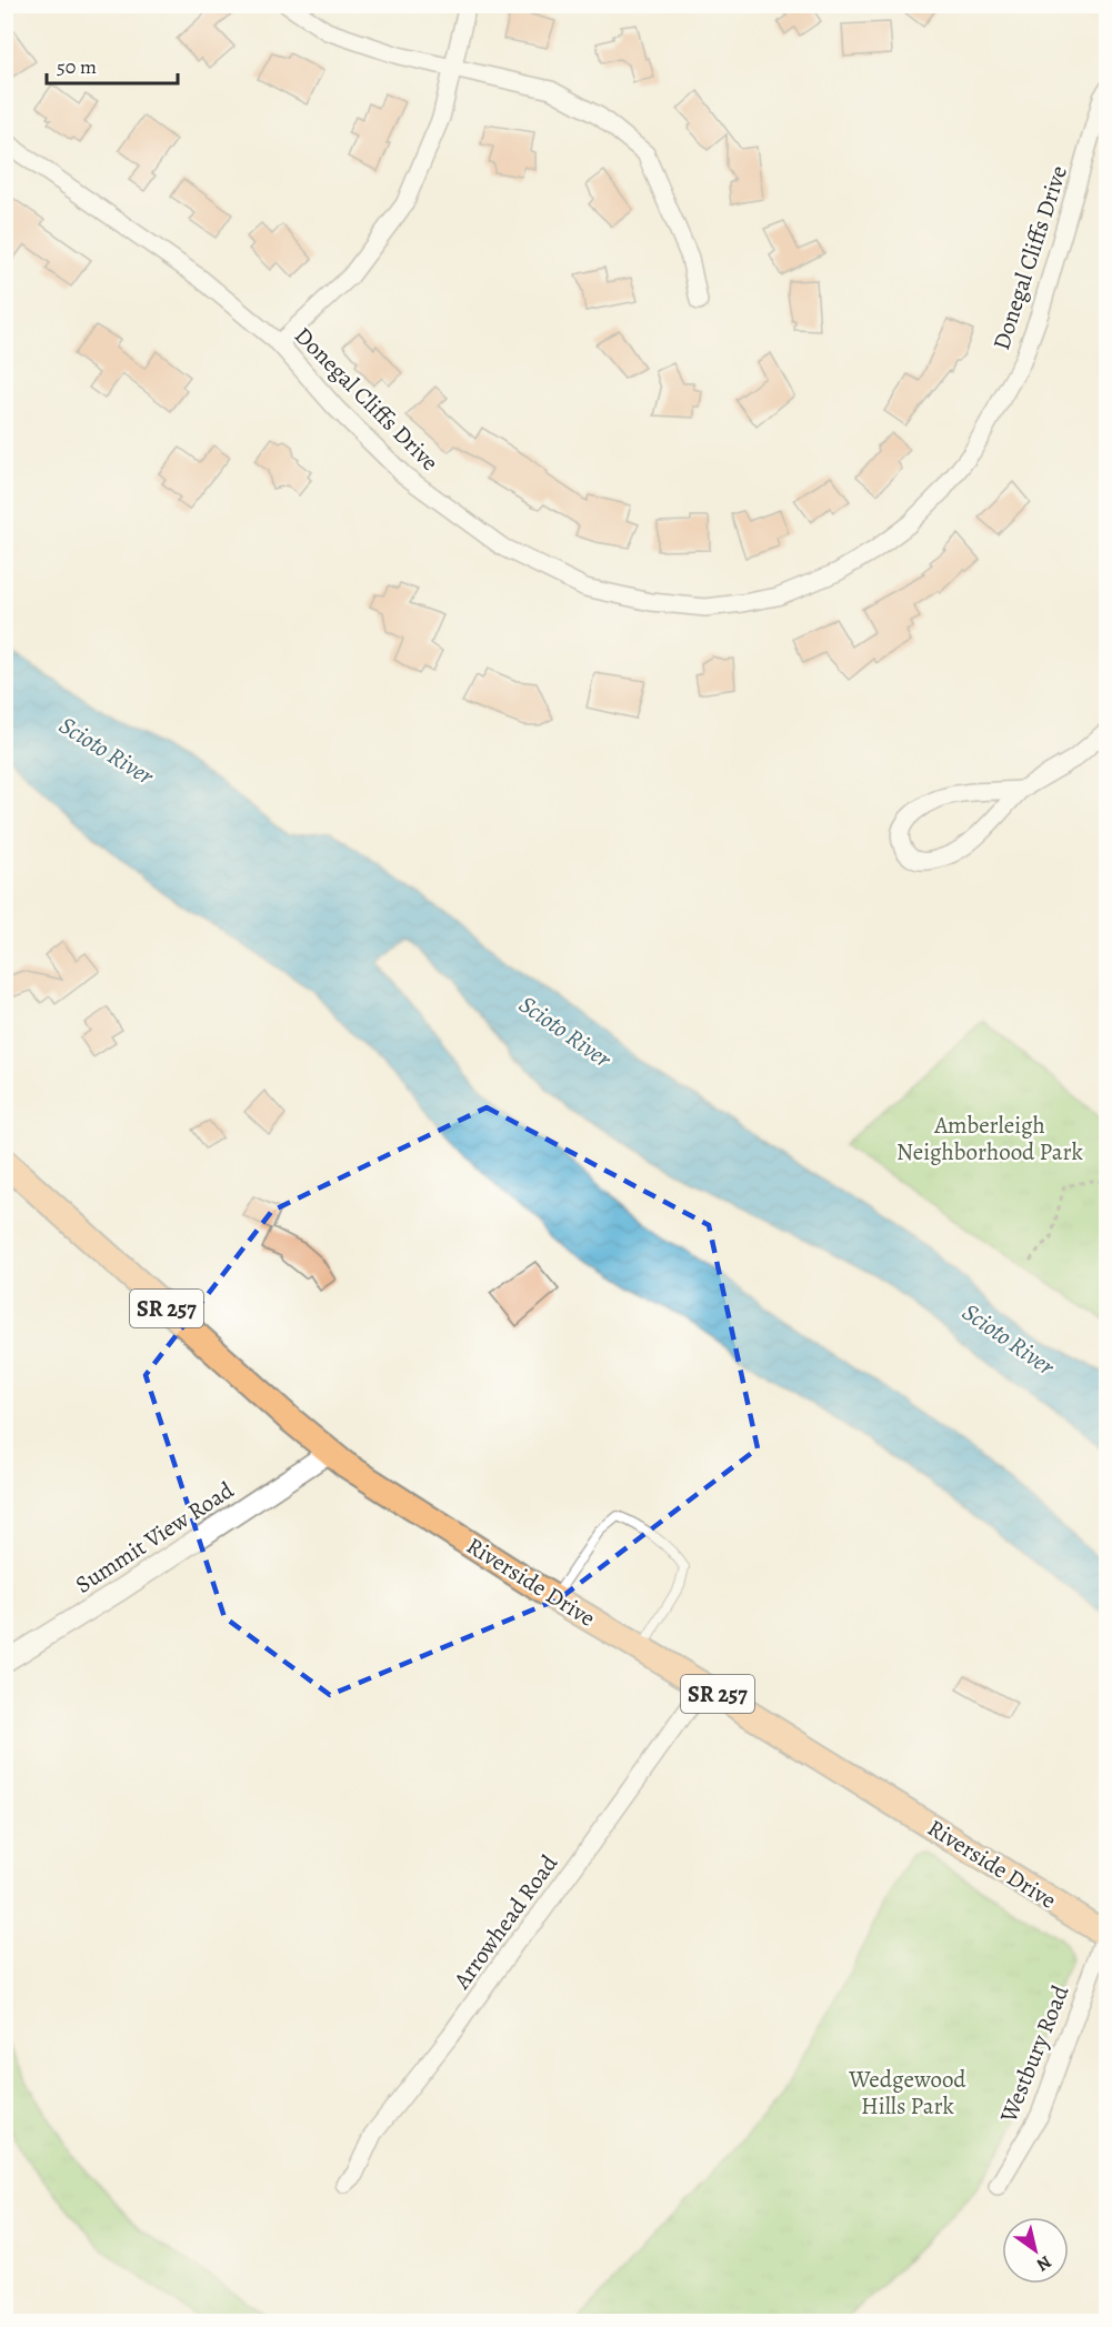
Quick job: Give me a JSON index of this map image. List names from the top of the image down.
{
  "streets": {
    "main road": ["SR 257", "Riverside Drive"],
    "street": [
      "Donegal Cliffs Drive",
      "Summit View Road",
      "Arrowhead Road",
      "Westbury Road"
    ]
  },
  "crossings": [
    ["Summit View Road", "Riverside Drive"],
    ["Riverside Drive", "Arrowhead Road"],
    ["Riverside Drive", "Westbury Road"]
  ],
  "water": ["Scioto River"],
  "parks": ["Amberleigh Neighborhood Park", "Wedgewood Hills Park"],
  "scale_bar": "50 m",
  "north": "bottom right"
}
